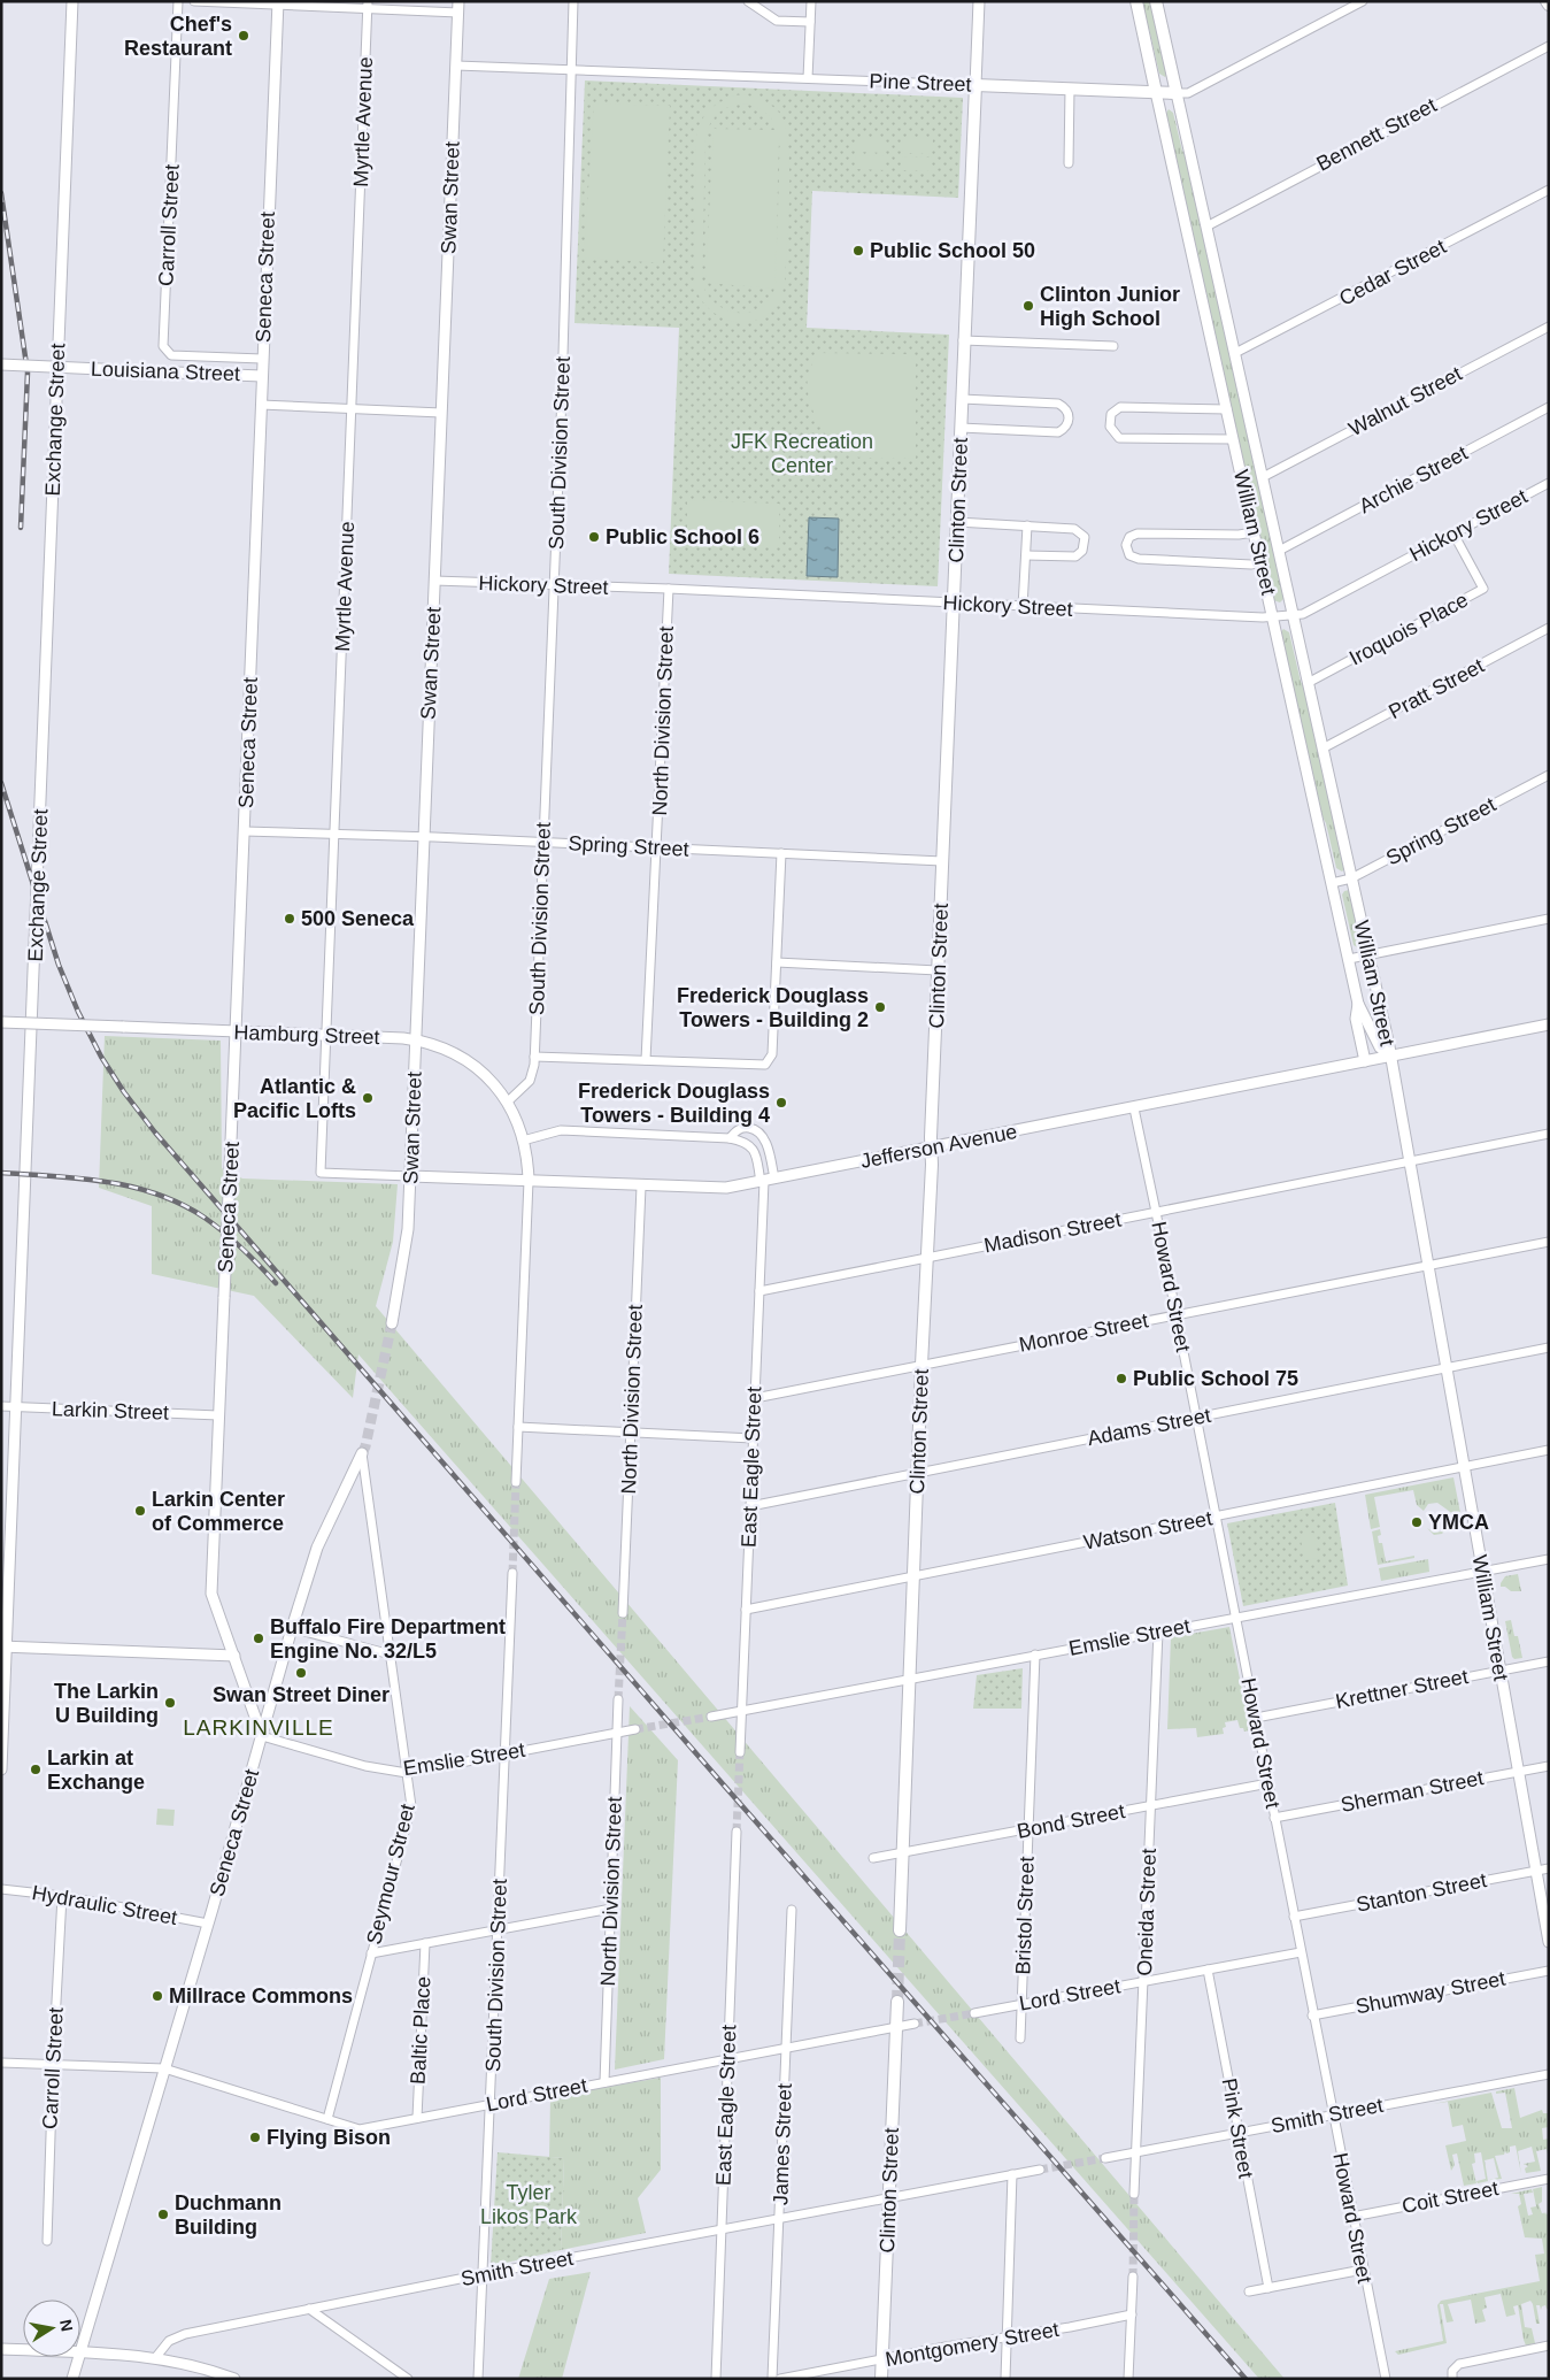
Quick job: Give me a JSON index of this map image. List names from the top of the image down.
{
  "streets": {
    "main road": [
      "Pine Street",
      "Swan Street",
      "Seneca Street",
      "Louisiana Street",
      "Exchange Street",
      "Clinton Street",
      "William Street",
      "Hamburg Street",
      "Jefferson Avenue"
    ],
    "street": [
      "Myrtle Avenue",
      "Bennett Street",
      "Carroll Street",
      "Cedar Street",
      "Walnut Street",
      "South Division Street",
      "Archie Street",
      "Hickory Street",
      "Iroquois Place",
      "Pratt Street",
      "North Division Street",
      "Spring Street",
      "Madison Street",
      "Howard Street",
      "Monroe Street",
      "Larkin Street",
      "Adams Street",
      "East Eagle Street",
      "Watson Street",
      "Emslie Street",
      "Krettner Street",
      "Sherman Street",
      "Bond Street",
      "Seymour Street",
      "Stanton Street",
      "Hydraulic Street",
      "Oneida Street",
      "Bristol Street",
      "Shumway Street",
      "Lord Street",
      "Baltic Place",
      "Smith Street",
      "Pink Street",
      "James Street",
      "Coit Street",
      "Montgomery Street"
    ]
  },
  "crossings": [
    ["Pine Street", "Swan Street"],
    ["Pine Street", "South Division Street"],
    ["Pine Street", "Clinton Street"],
    ["Pine Street", "William Street"],
    ["Myrtle Avenue", "Spring Street"],
    ["Myrtle Avenue", "Hamburg Street"],
    ["Myrtle Avenue", "Jefferson Avenue"],
    ["Bennett Street", "William Street"],
    ["Swan Street", "Hickory Street"],
    ["Swan Street", "Spring Street"],
    ["Swan Street", "Hamburg Street"],
    ["Swan Street", "Jefferson Avenue"],
    ["Carroll Street", "Seneca Street"],
    ["Carroll Street", "Hydraulic Street"],
    ["Carroll Street", "Lord Street"],
    ["Cedar Street", "William Street"],
    ["Seneca Street", "Louisiana Street"],
    ["Seneca Street", "Spring Street"],
    ["Seneca Street", "Hamburg Street"],
    ["Seneca Street", "Larkin Street"],
    ["Seneca Street", "Emslie Street"],
    ["Seneca Street", "Hydraulic Street"],
    ["Seneca Street", "Lord Street"],
    ["Walnut Street", "William Street"],
    ["Exchange Street", "Larkin Street"],
    ["South Division Street", "Hickory Street"],
    ["South Division Street", "Spring Street"],
    ["South Division Street", "Hamburg Street"],
    ["South Division Street", "Emslie Street"],
    ["South Division Street", "Lord Street"],
    ["South Division Street", "Smith Street"],
    ["Archie Street", "William Street"],
    ["Clinton Street", "Hickory Street"],
    ["Clinton Street", "Spring Street"],
    ["Clinton Street", "Jefferson Avenue"],
    ["Clinton Street", "Madison Street"],
    ["Clinton Street", "Monroe Street"],
    ["Clinton Street", "Adams Street"],
    ["Clinton Street", "Watson Street"],
    ["Clinton Street", "Emslie Street"],
    ["Clinton Street", "Bond Street"],
    ["Clinton Street", "Lord Street"],
    ["Clinton Street", "Smith Street"],
    ["Clinton Street", "Montgomery Street"],
    ["Hickory Street", "William Street"],
    ["Hickory Street", "Iroquois Place"],
    ["Hickory Street", "North Division Street"],
    ["William Street", "Iroquois Place"],
    ["William Street", "Pratt Street"],
    ["William Street", "Spring Street"],
    ["William Street", "Jefferson Avenue"],
    ["William Street", "Madison Street"],
    ["William Street", "Monroe Street"],
    ["William Street", "Adams Street"],
    ["William Street", "Watson Street"],
    ["William Street", "Emslie Street"],
    ["William Street", "Krettner Street"],
    ["William Street", "Sherman Street"],
    ["William Street", "Stanton Street"],
    ["North Division Street", "Spring Street"],
    ["North Division Street", "Jefferson Avenue"],
    ["North Division Street", "Emslie Street"],
    ["North Division Street", "Lord Street"],
    ["Hamburg Street", "Jefferson Avenue"],
    ["Hamburg Street", "East Eagle Street"],
    ["Jefferson Avenue", "Howard Street"],
    ["Jefferson Avenue", "East Eagle Street"],
    ["Madison Street", "Howard Street"],
    ["Madison Street", "East Eagle Street"],
    ["Howard Street", "Monroe Street"],
    ["Howard Street", "Adams Street"],
    ["Howard Street", "Watson Street"],
    ["Howard Street", "Emslie Street"],
    ["Howard Street", "Krettner Street"],
    ["Howard Street", "Sherman Street"],
    ["Howard Street", "Bond Street"],
    ["Howard Street", "Stanton Street"],
    ["Howard Street", "Shumway Street"],
    ["Howard Street", "Lord Street"],
    ["Howard Street", "Smith Street"],
    ["Howard Street", "Coit Street"],
    ["Monroe Street", "East Eagle Street"],
    ["Adams Street", "East Eagle Street"],
    ["East Eagle Street", "Watson Street"],
    ["East Eagle Street", "Emslie Street"],
    ["East Eagle Street", "Lord Street"],
    ["East Eagle Street", "Smith Street"],
    ["Emslie Street", "Seymour Street"],
    ["Emslie Street", "Oneida Street"],
    ["Emslie Street", "Bristol Street"],
    ["Bond Street", "Oneida Street"],
    ["Bond Street", "Bristol Street"],
    ["Seymour Street", "Lord Street"],
    ["Oneida Street", "Lord Street"],
    ["Oneida Street", "Smith Street"],
    ["Bristol Street", "Lord Street"],
    ["Lord Street", "Baltic Place"],
    ["Lord Street", "Pink Street"],
    ["Lord Street", "James Street"],
    ["Smith Street", "Pink Street"],
    ["Smith Street", "James Street"]
  ],
  "districts": ["LARKINVILLE"],
  "parks": ["JFK Recreation Center", "Tyler Likos Park"],
  "places": [
    "Chef's Restaurant",
    "Public School 50",
    "Clinton Junior High School",
    "Public School 6",
    "500 Seneca",
    "Frederick Douglass Towers - Building 2",
    "Atlantic & Pacific Lofts",
    "Frederick Douglass Towers - Building 4",
    "Public School 75",
    "Larkin Center of Commerce",
    "YMCA",
    "Buffalo Fire Department Engine No. 32/L5",
    "Swan Street Diner",
    "The Larkin U Building",
    "Larkin at Exchange",
    "Millrace Commons",
    "Flying Bison",
    "Duchmann Building"
  ],
  "north": "right"
}
